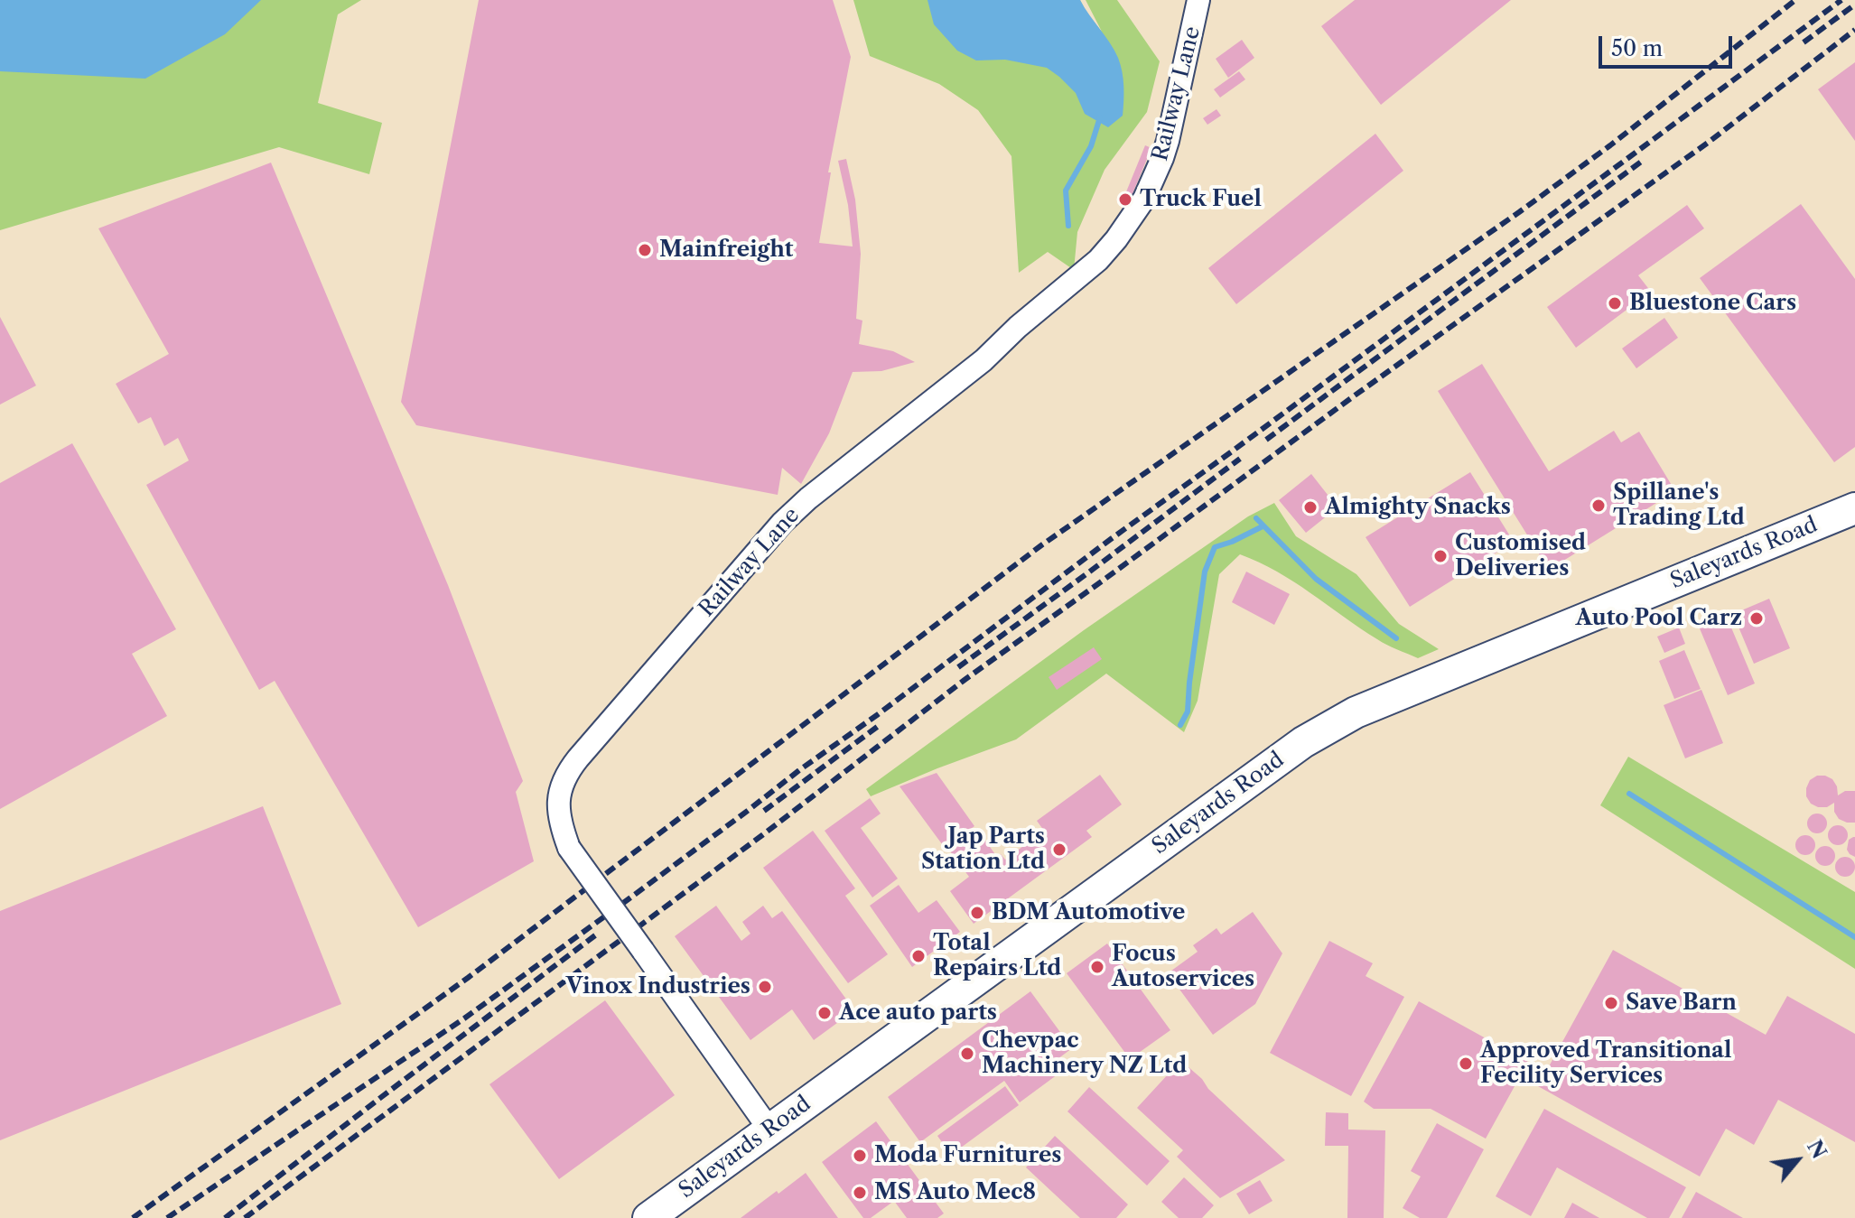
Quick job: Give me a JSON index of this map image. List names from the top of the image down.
{
  "streets": {
    "main road": ["Saleyards Road"],
    "street": ["Railway Lane"]
  },
  "crossings": [
    ["Railway Lane", "Saleyards Road"]
  ],
  "places": [
    "Truck Fuel",
    "Mainfreight",
    "Bluestone Cars",
    "Spillane's Trading Ltd",
    "Almighty Snacks",
    "Customised Deliveries",
    "Auto Pool Carz",
    "Jap Parts Station Ltd",
    "BDM Automotive",
    "Total Repairs Ltd",
    "Focus Autoservices",
    "Vinox Industries",
    "Save Barn",
    "Ace auto parts",
    "Chevpac Machinery NZ Ltd",
    "Approved Transitional Fecility Services",
    "Moda Furnitures",
    "MS Auto Mec8"
  ],
  "scale_bar": "50 m",
  "north": "top right"
}
